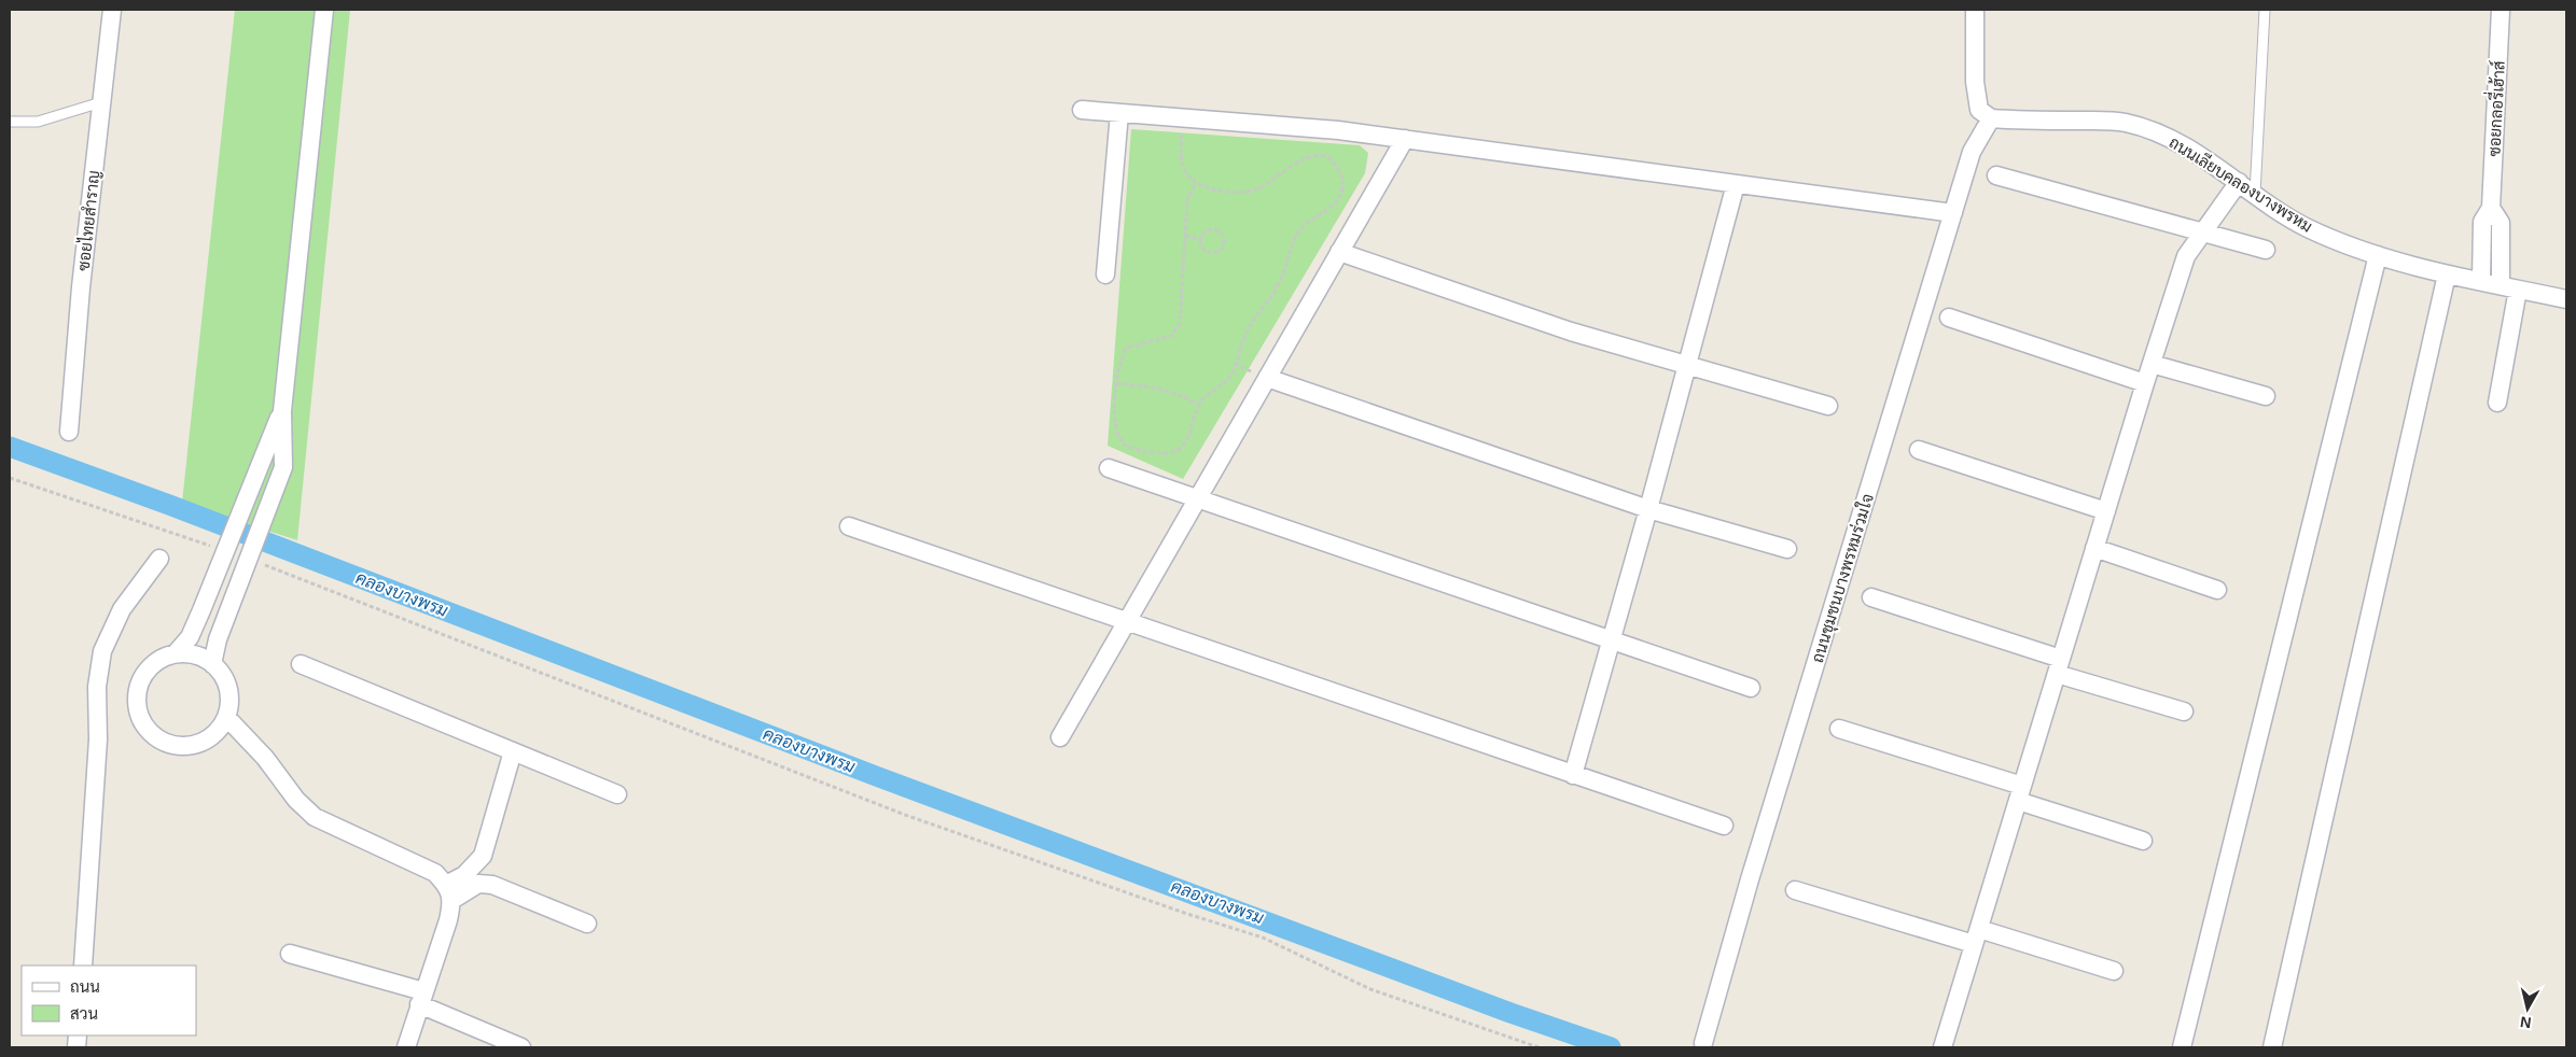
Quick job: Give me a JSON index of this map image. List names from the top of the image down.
{
  "streets": {
    "street": [
      "ซอยกลอรี่เฮ้าส์",
      "ถนนเลียบคลองบางพรหม",
      "ซอยไทยสำราญ",
      "ถนนชุมชนบางพรหมร่วมใจ"
    ]
  },
  "crossings": [
    ["ซอยกลอรี่เฮ้าส์", "ถนนเลียบคลองบางพรหม"],
    ["ถนนเลียบคลองบางพรหม", "ถนนชุมชนบางพรหมร่วมใจ"]
  ],
  "water": ["คลองบางพรม"],
  "legend": ["ถนน", "สวน"],
  "north": "bottom"
}
